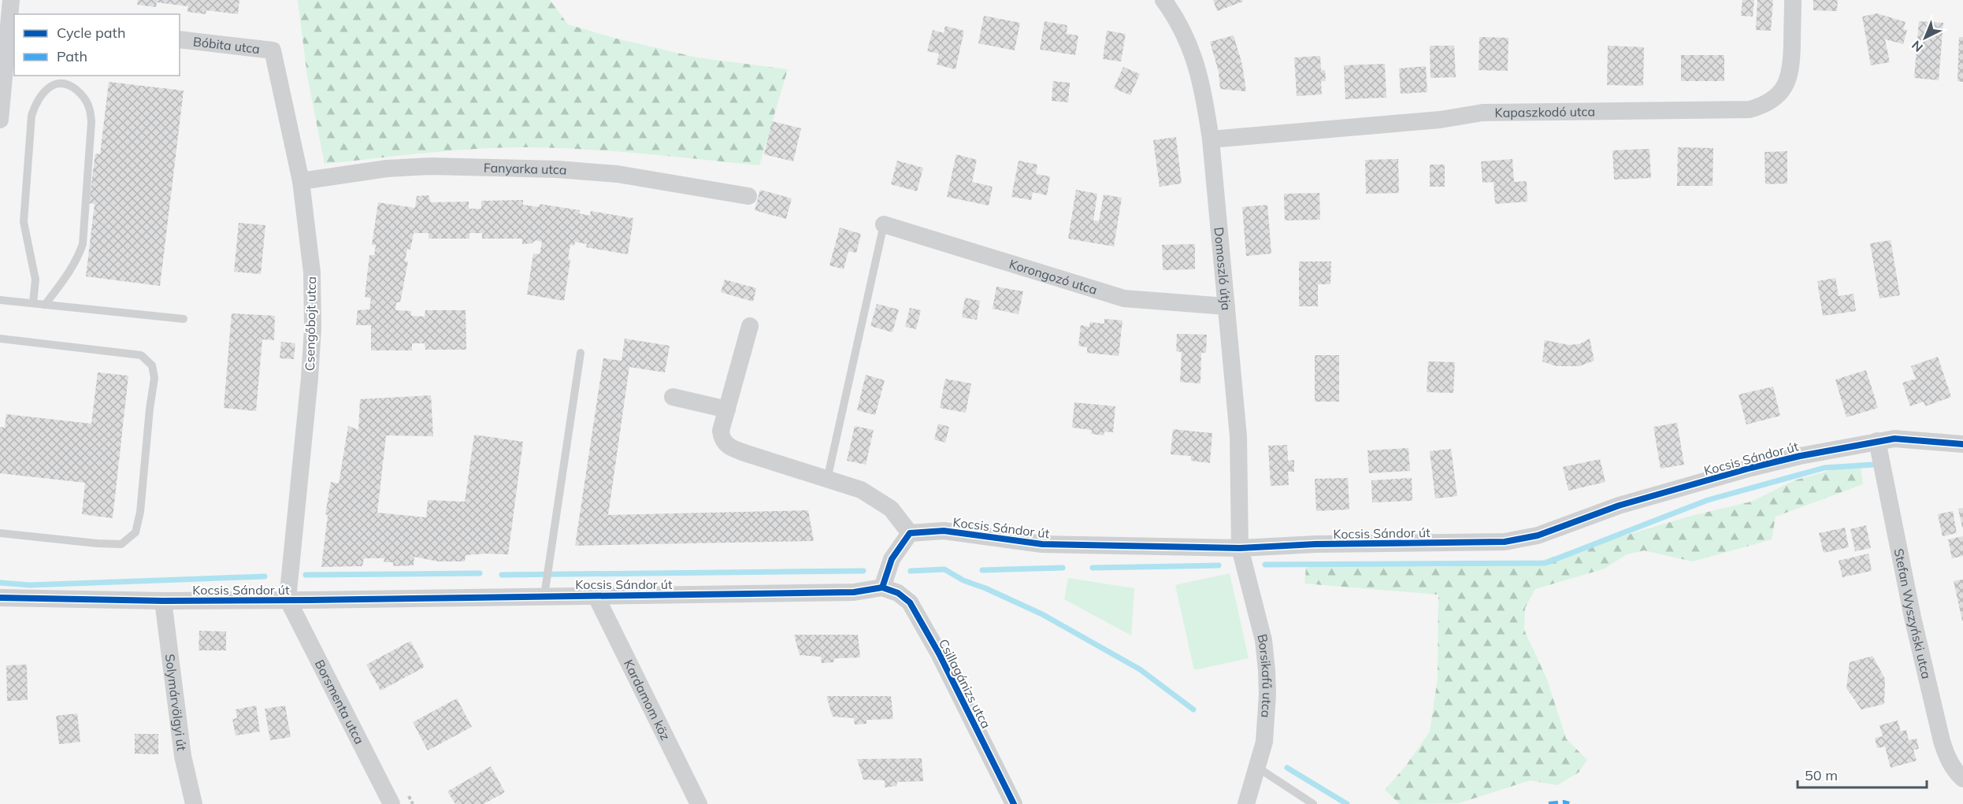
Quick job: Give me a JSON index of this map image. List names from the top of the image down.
{
  "streets": {
    "street": [
      "Bóbita utca",
      "Kapaszkodó utca",
      "Fanyarka utca",
      "Domoszló útja",
      "Korongozó utca",
      "Csengőbojt utca",
      "Kocsis Sándor út",
      "Stefan Wyszyński utca",
      "Borsikafű utca",
      "Csillagánizs utca",
      "Kardamom köz",
      "Borsmenta utca",
      "Solymárvölgyi út"
    ]
  },
  "crossings": [
    ["Bóbita utca", "Csengőbojt utca"],
    ["Kapaszkodó utca", "Domoszló útja"],
    ["Fanyarka utca", "Csengőbojt utca"],
    ["Domoszló útja", "Korongozó utca"],
    ["Domoszló útja", "Kocsis Sándor út"],
    ["Domoszló útja", "Borsikafű utca"],
    ["Csengőbojt utca", "Kocsis Sándor út"],
    ["Csengőbojt utca", "Borsmenta utca"],
    ["Kocsis Sándor út", "Stefan Wyszyński utca"],
    ["Kocsis Sándor út", "Borsikafű utca"],
    ["Kocsis Sándor út", "Csillagánizs utca"],
    ["Kocsis Sándor út", "Kardamom köz"],
    ["Kocsis Sándor út", "Borsmenta utca"],
    ["Kocsis Sándor út", "Solymárvölgyi út"]
  ],
  "legend": ["Cycle path", "Path"],
  "scale_bar": "50 m",
  "north": "bottom left"
}
